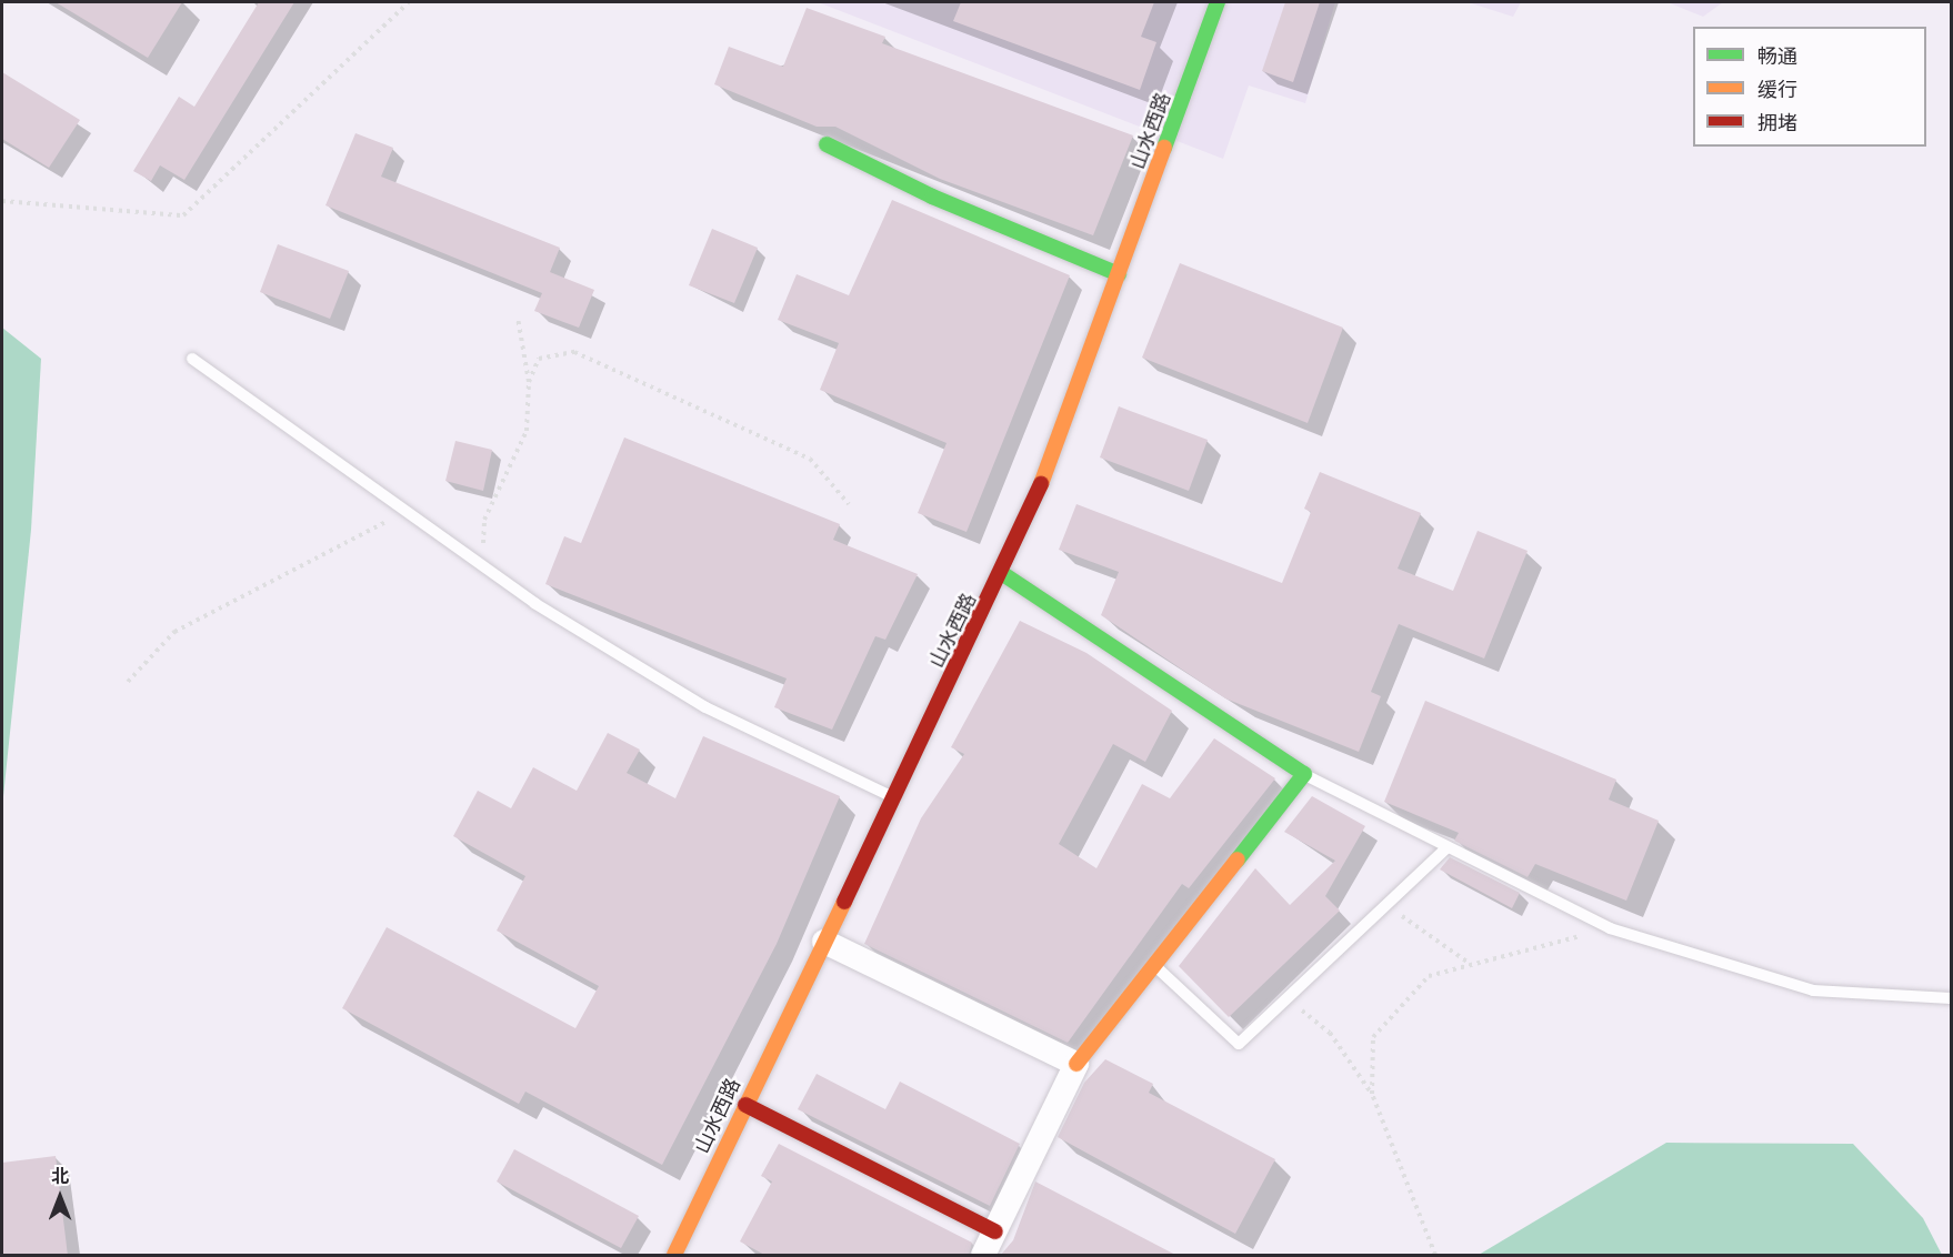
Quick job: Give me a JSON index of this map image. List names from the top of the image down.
{
  "streets": {
    "street": ["山水西路"]
  },
  "legend": ["畅通", "缓行", "拥堵"],
  "north": "top"
}
